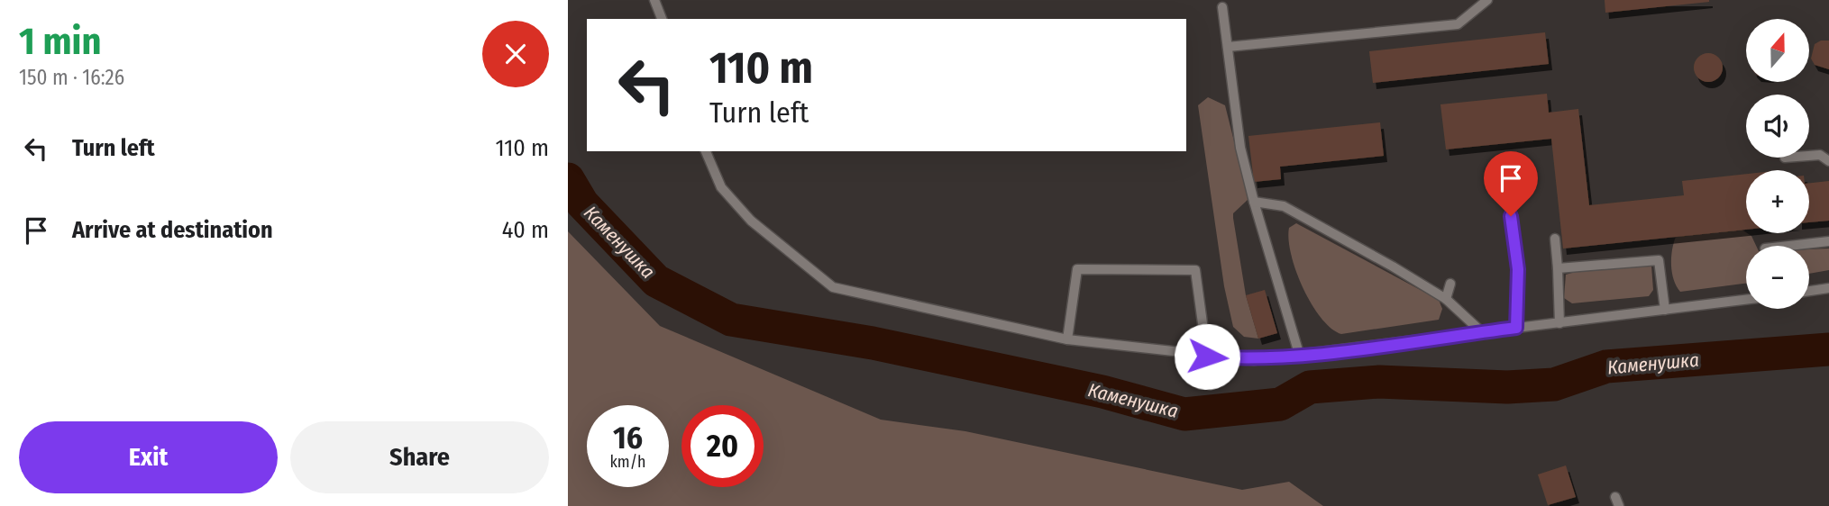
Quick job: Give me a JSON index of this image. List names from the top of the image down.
{
  "water": ["Каменушка"],
  "north": "top",
  "page": {
    "heading": ["1 min", "150 m · 16:26"],
    "map_buttons": ["+", "−"],
    "turn": ["110 m", "Turn left"],
    "list": [
      {
        "name": "Turn left",
        "value": "110 m"
      },
      {
        "name": "Arrive at destination",
        "value": "40 m"
      }
    ],
    "speed": "16 km/h",
    "limit": "20",
    "buttons": ["Exit", "Share"]
  }
}
